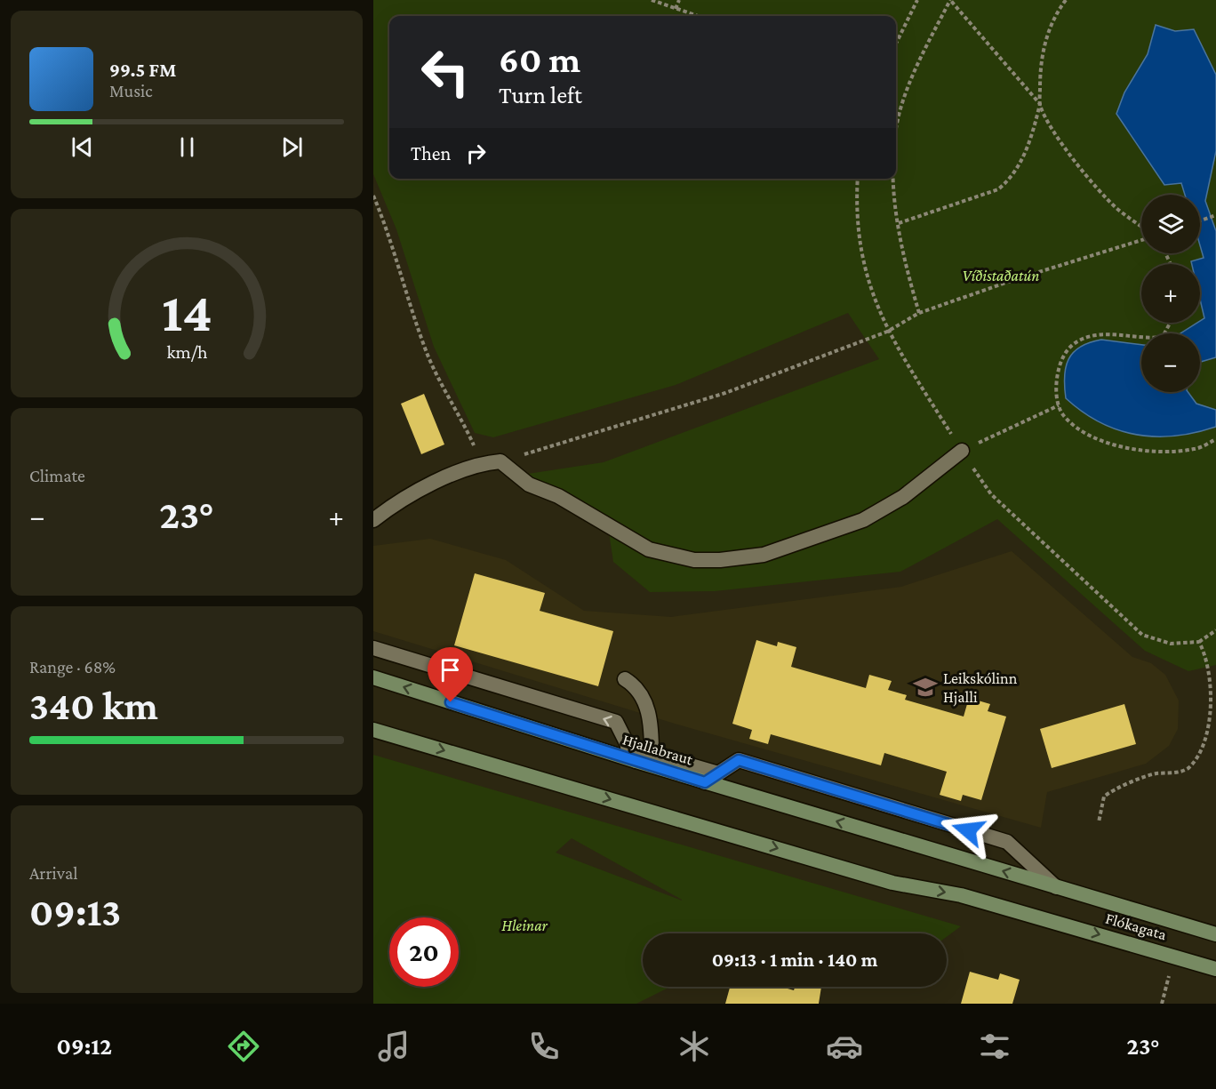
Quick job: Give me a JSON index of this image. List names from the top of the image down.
{
  "streets": {
    "main road": ["Hjallabraut", "Flókagata"]
  },
  "crossings": [
    ["Hjallabraut", "Flókagata"]
  ],
  "one_way": ["Hjallabraut", "Flókagata"],
  "parks": ["Víðistaðatún", "Hleinar"],
  "places": {
    "school or university": ["Leikskólinn Hjalli"]
  },
  "page": {
    "turn": ["60 m", "Turn left"],
    "song": ["99.5 FM", "Music"],
    "then": "Then",
    "map_buttons": ["+", "−"],
    "tile": [
      "Climate",
      ["Range · 68%", "340 km"],
      ["Arrival", "09:13"]
    ],
    "heat": ["−", "23°", "+"],
    "limit": "20",
    "trip": "09:13 · 1 min · 140 m",
    "tabs": ["09:12", "23°"],
    "gauge": ["14", "km/h"]
  }
}
